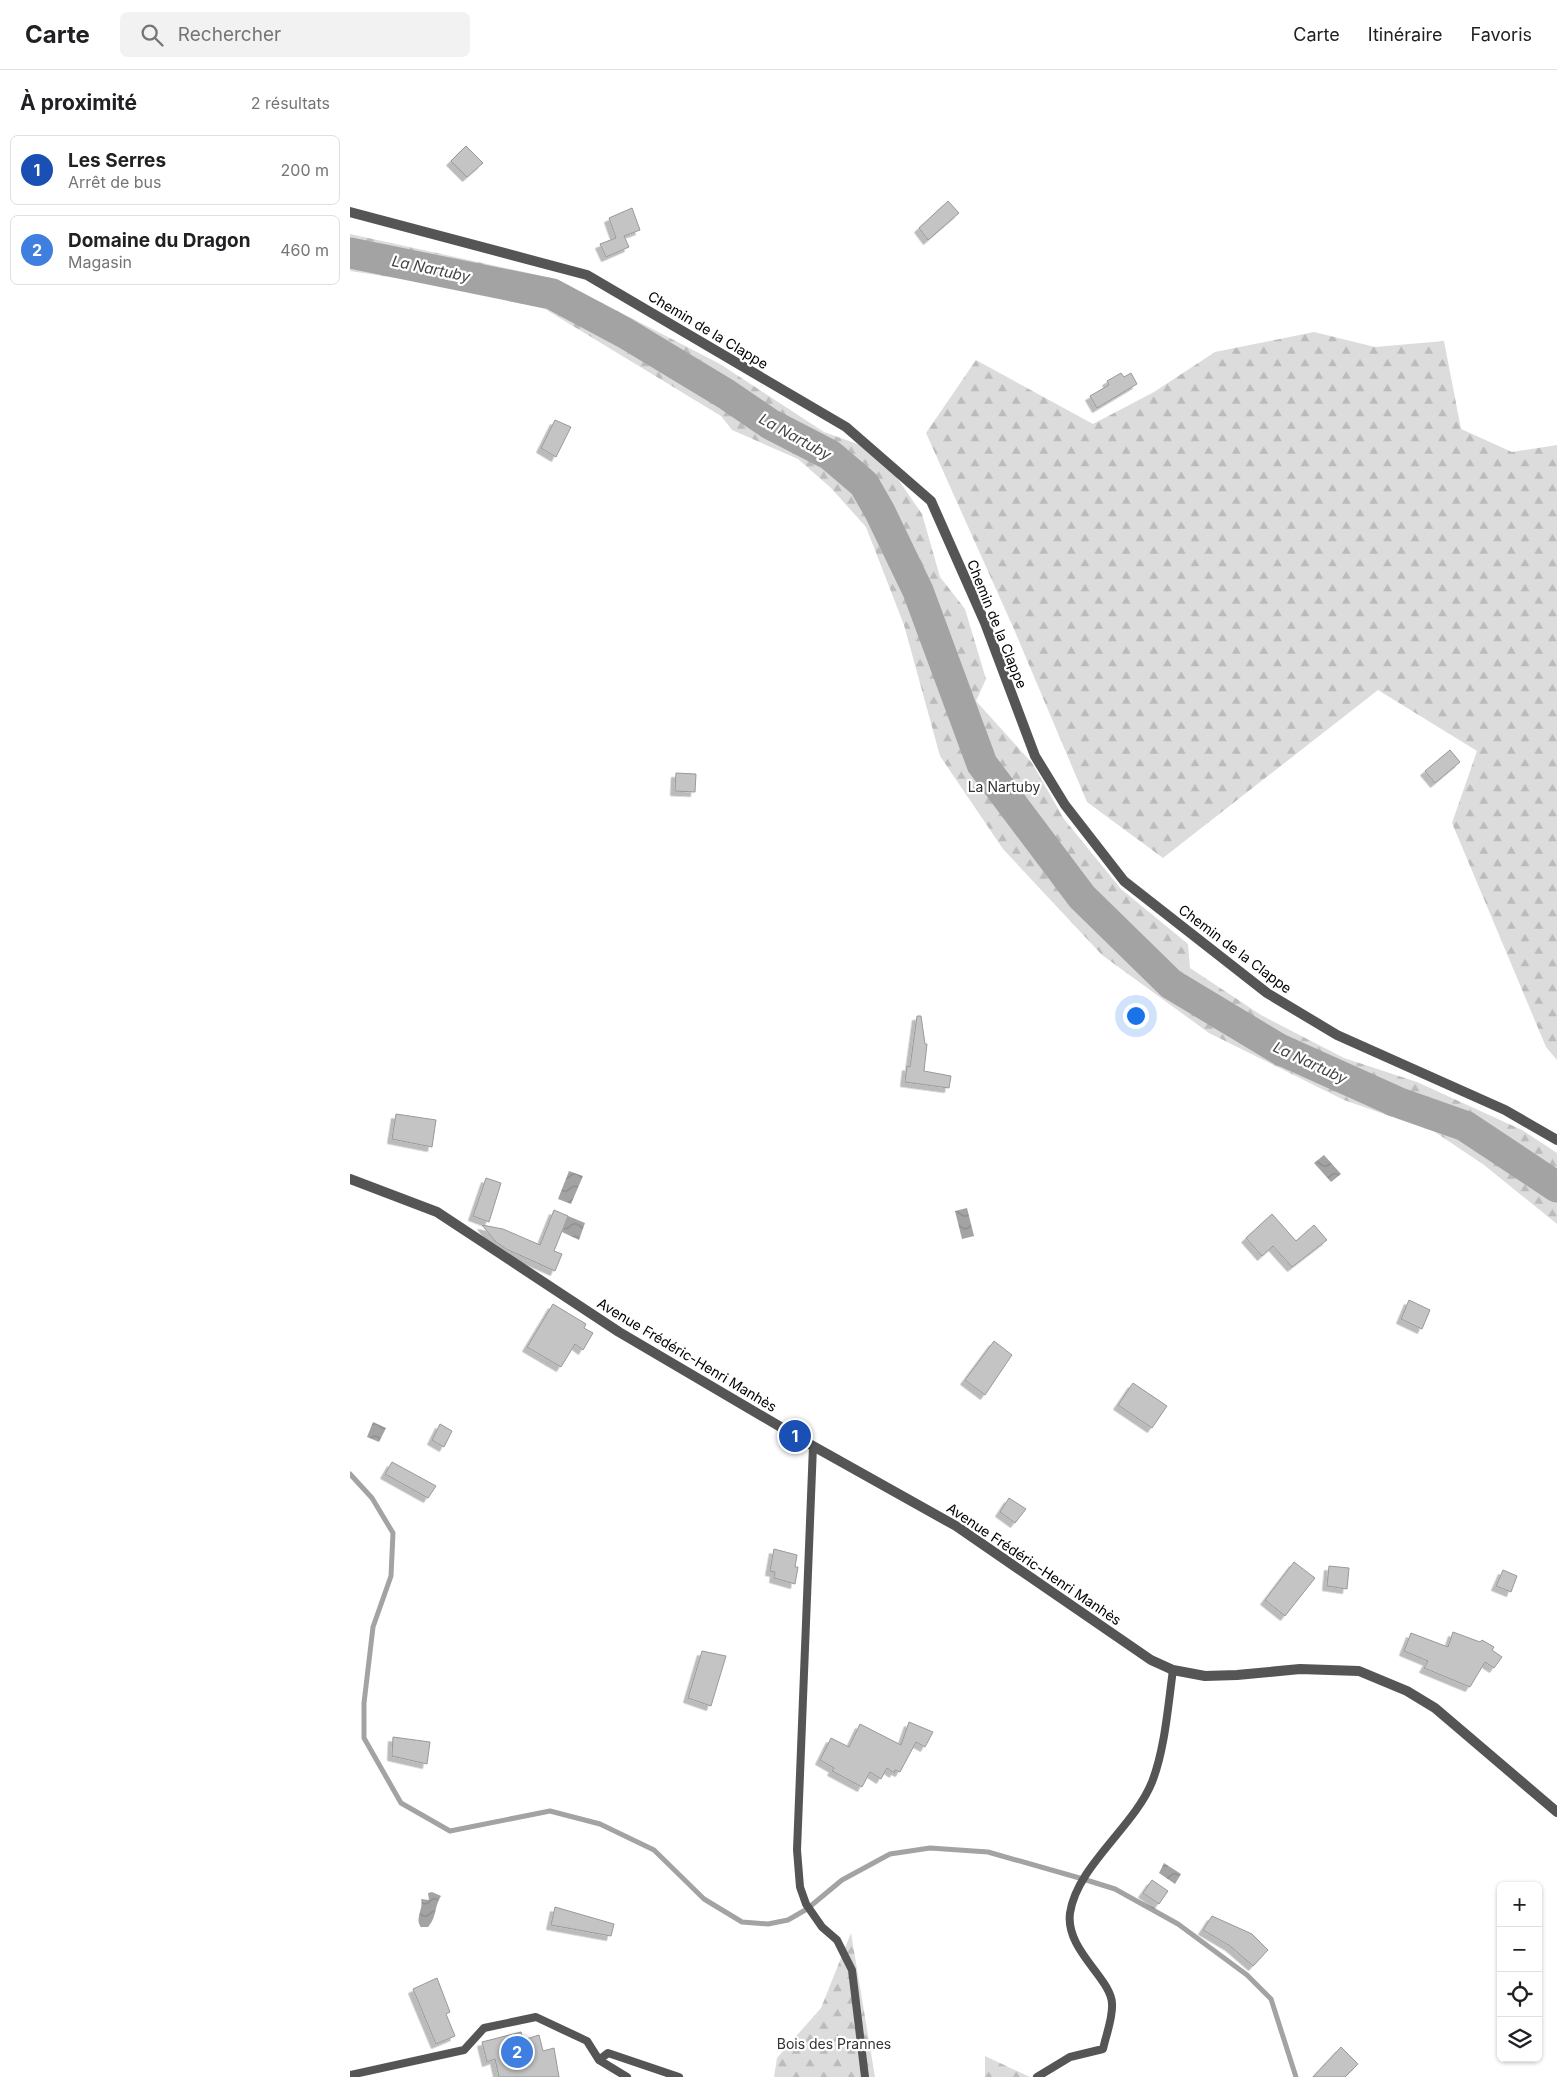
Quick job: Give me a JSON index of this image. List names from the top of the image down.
{
  "streets": {
    "street": ["Chemin de la Clappe", "Avenue Frédéric-Henri Manhès"]
  },
  "water": ["La Nartuby"],
  "parks": ["La Nartuby", "Bois des Prannes"],
  "page": {
    "header": "Carte",
    "search": "Rechercher",
    "nav": ["Carte", "Itinéraire", "Favoris"],
    "heading": ["À proximité", "2 résultats"],
    "list": [
      {
        "mark": "1",
        "name": "Les Serres",
        "note": "Arrêt de bus",
        "value": "200 m"
      },
      {
        "mark": "2",
        "name": "Domaine du Dragon",
        "note": "Magasin",
        "value": "460 m"
      }
    ],
    "pins": ["1", "2"],
    "map_buttons": ["+", "−"]
  }
}
